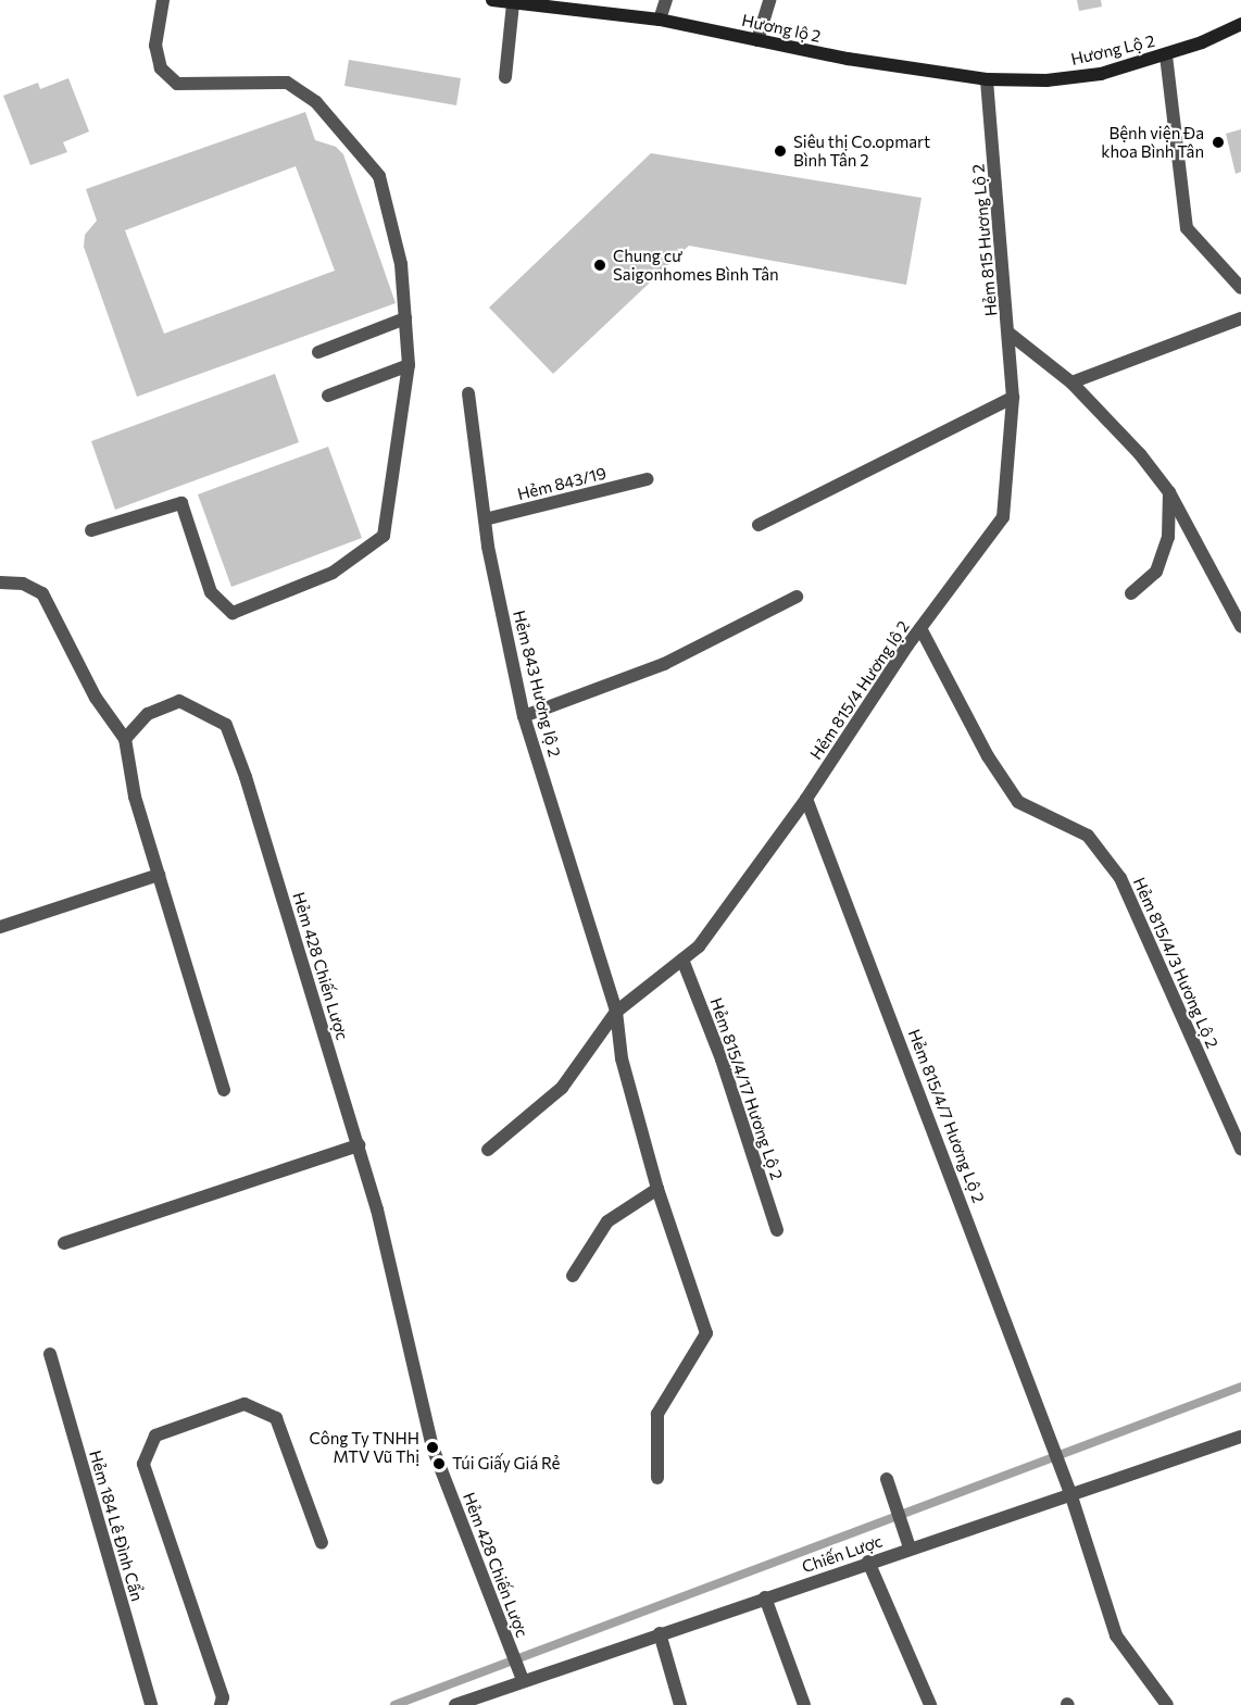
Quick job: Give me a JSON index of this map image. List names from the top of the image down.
{
  "streets": {
    "main road": ["Hương lộ 2", "Hương Lộ 2"],
    "street": [
      "Hẻm 815 Hương Lộ 2",
      "Hẻm 843/19",
      "Hẻm 843 Hương lộ 2",
      "Hẻm 815/4 Hương lộ 2",
      "Hẻm 815/4/3 Hương Lộ 2",
      "Hẻm 428 Chiến Lược",
      "Hẻm 815/4/17 Hương Lộ 2",
      "Hẻm 815/4/7 Hương Lộ 2",
      "Hẻm 184 Lê Đình Cẩn",
      "Chiến Lược"
    ]
  },
  "crossings": [
    ["Hương lộ 2", "Hương Lộ 2"],
    ["Hương lộ 2", "Hẻm 815 Hương Lộ 2"],
    ["Hương Lộ 2", "Hẻm 815 Hương Lộ 2"],
    ["Hẻm 815 Hương Lộ 2", "Hẻm 815/4 Hương lộ 2"],
    ["Hẻm 843/19", "Hẻm 843 Hương lộ 2"],
    ["Hẻm 843 Hương lộ 2", "Hẻm 815/4 Hương lộ 2"],
    ["Hẻm 815/4 Hương lộ 2", "Hẻm 815/4/3 Hương Lộ 2"],
    ["Hẻm 815/4 Hương lộ 2", "Hẻm 815/4/17 Hương Lộ 2"],
    ["Hẻm 815/4 Hương lộ 2", "Hẻm 815/4/7 Hương Lộ 2"],
    ["Hẻm 428 Chiến Lược", "Chiến Lược"],
    ["Hẻm 815/4/7 Hương Lộ 2", "Chiến Lược"]
  ],
  "places": [
    "Bệnh viện Đa khoa Bình Tân",
    "Siêu thị Co.opmart Bình Tân 2",
    "Chung cư Saigonhomes Bình Tân",
    "Công Ty TNHH MTV Vũ Thị",
    "Túi Giấy Giá Rẻ"
  ]
}
